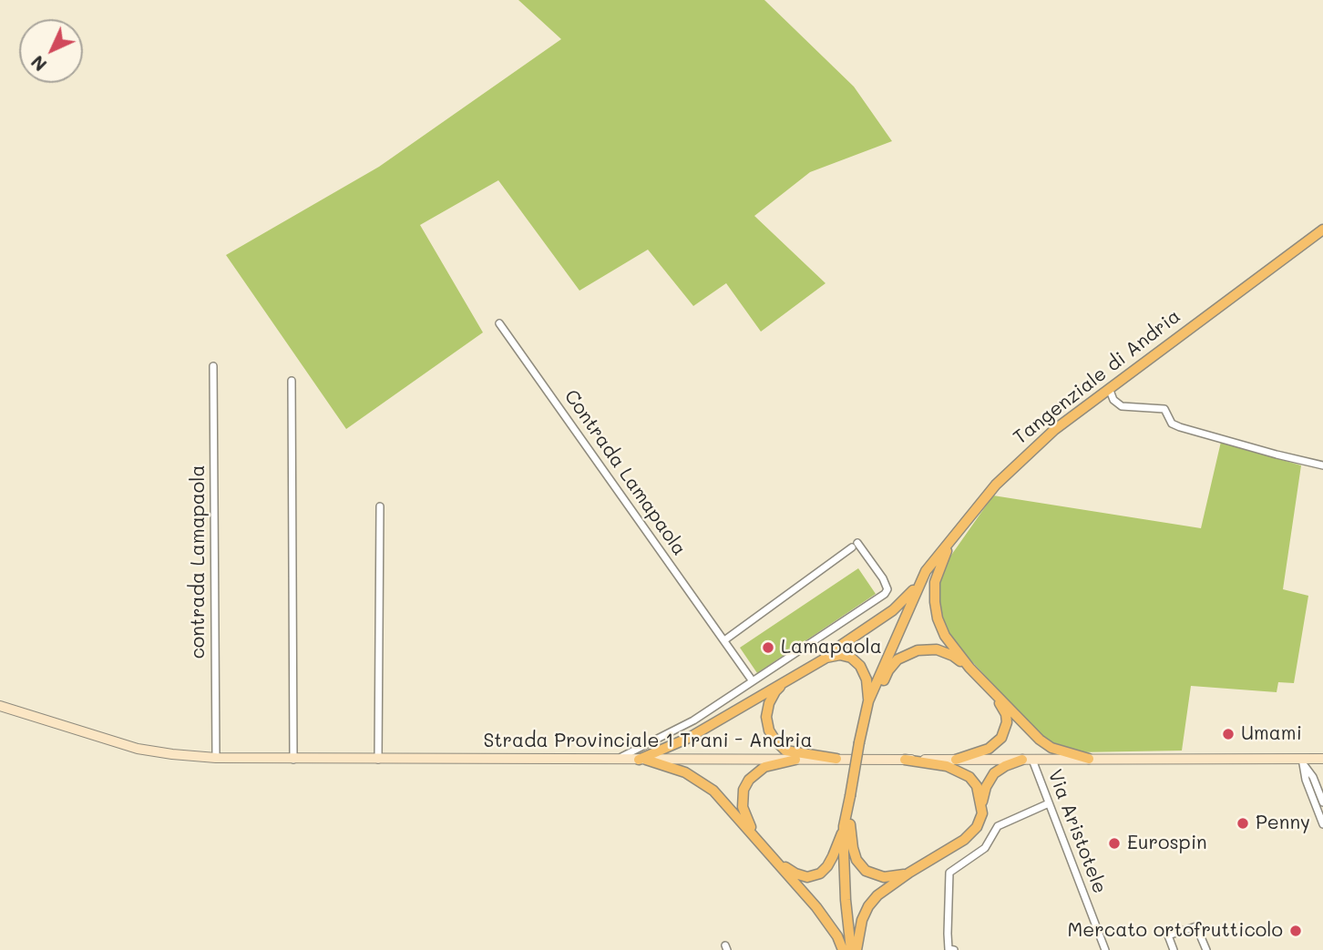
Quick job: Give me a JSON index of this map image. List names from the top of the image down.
{
  "streets": {
    "main road": ["Tangenziale di Andria", "Strada Provinciale 1 Trani - Andria"],
    "street": ["Contrada Lamapaola", "contrada Lamapaola", "Via Aristotele"]
  },
  "crossings": [
    ["contrada Lamapaola", "Strada Provinciale 1 Trani - Andria"],
    ["Strada Provinciale 1 Trani - Andria", "Via Aristotele"]
  ],
  "places": [
    "Lamapaola",
    "Umami",
    "Penny",
    "Eurospin",
    "Mercato ortofrutticolo"
  ],
  "north": "bottom left"
}
